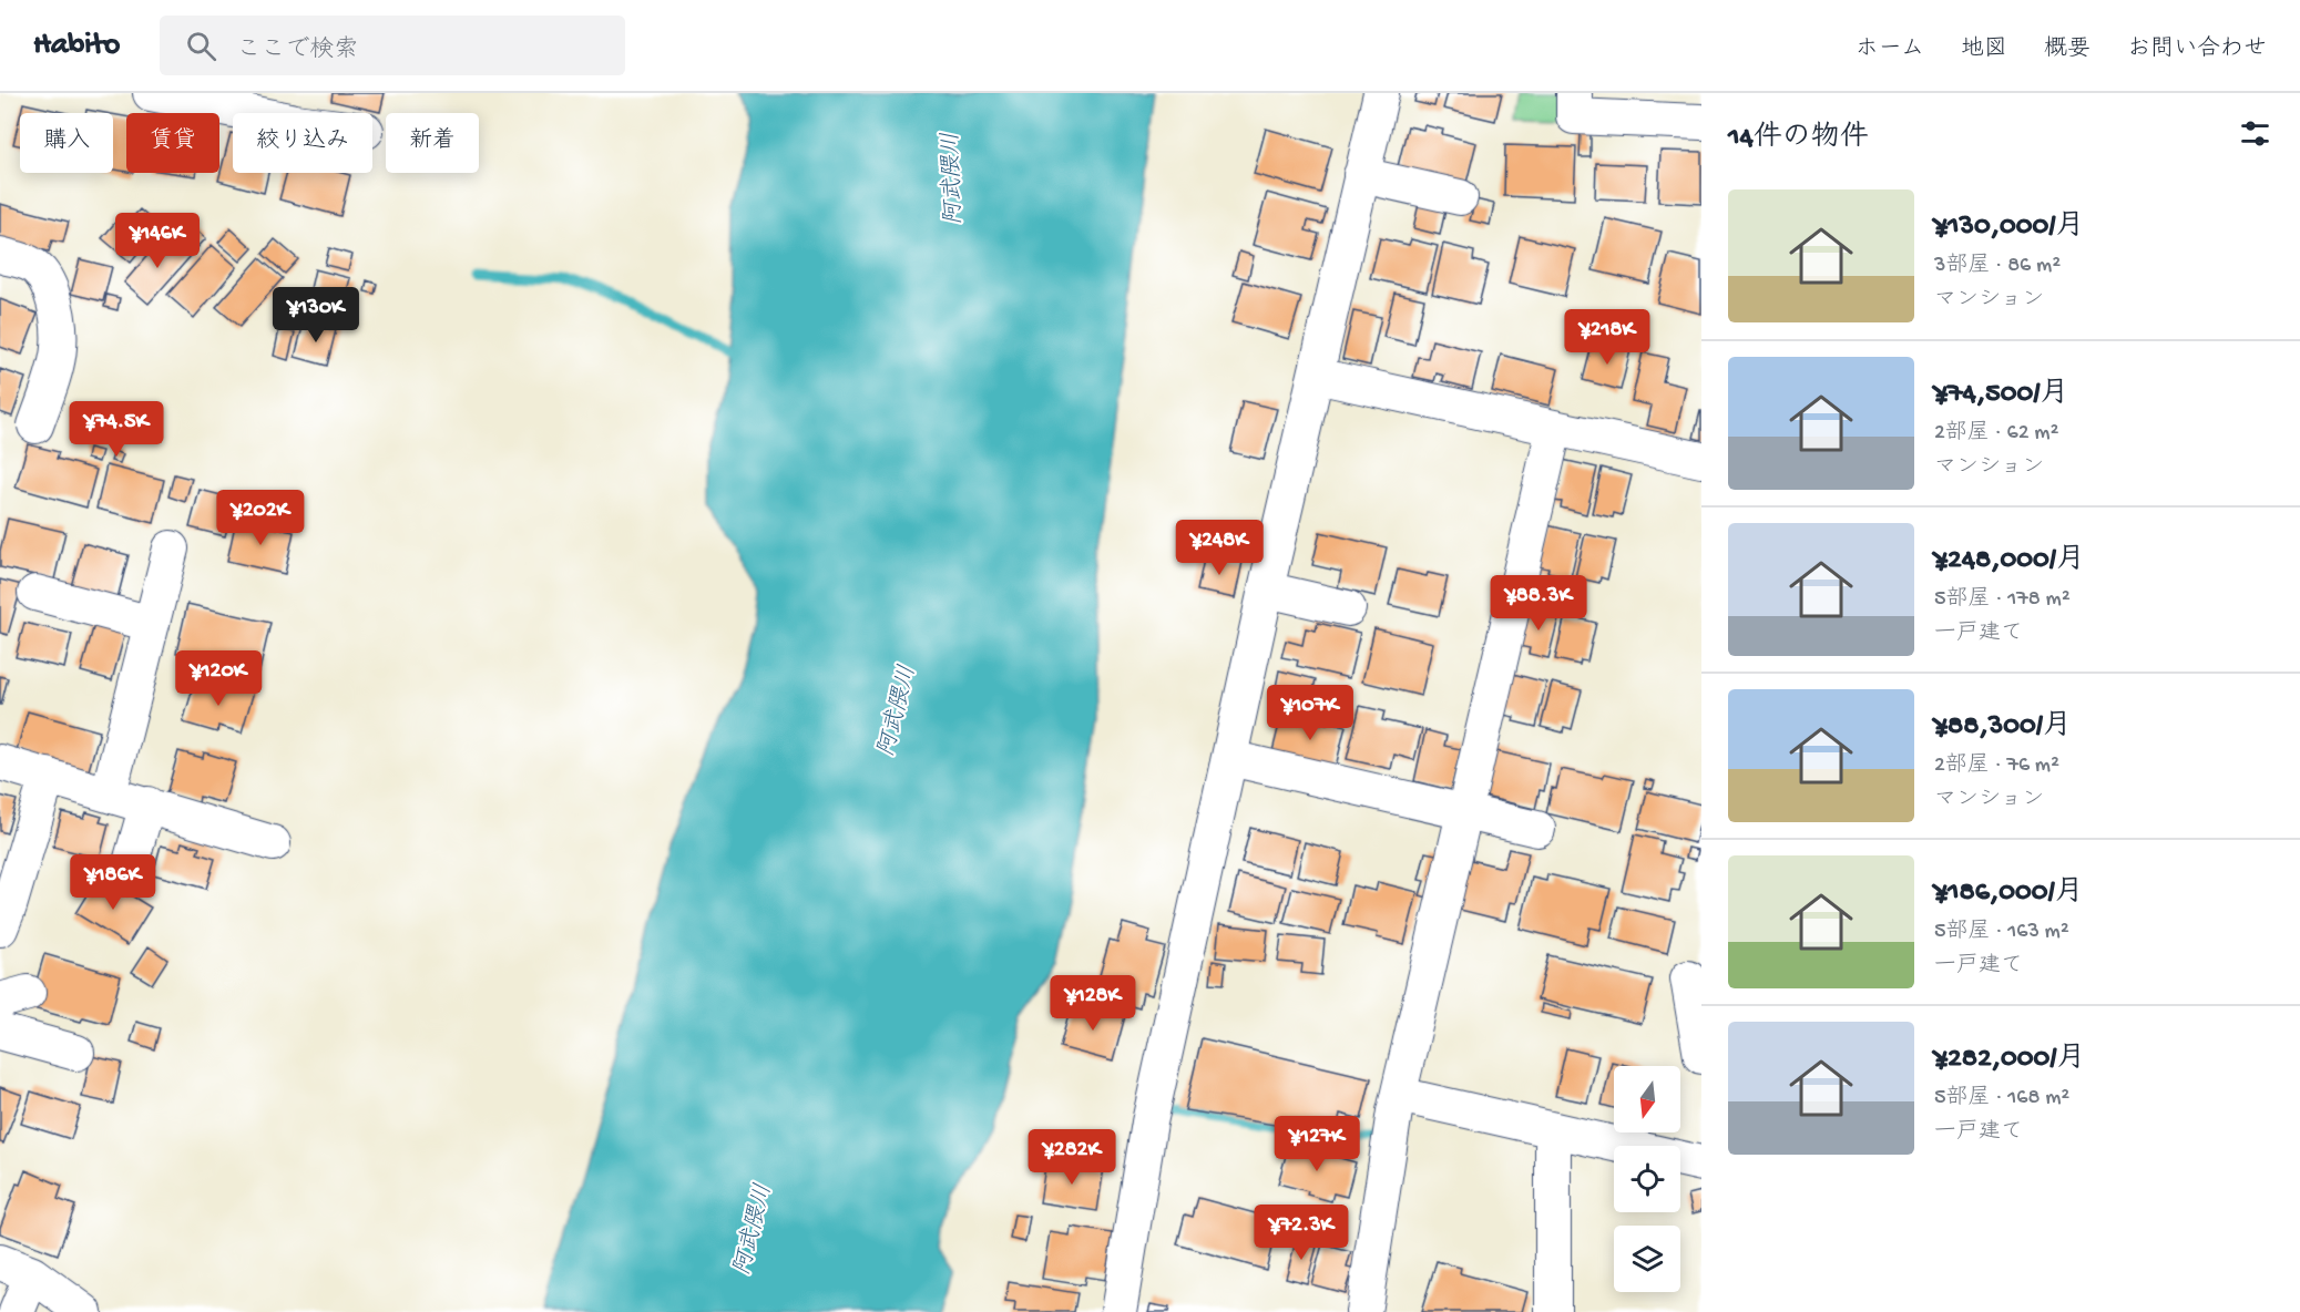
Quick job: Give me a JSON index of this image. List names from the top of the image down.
{
  "water": ["阿武隈川"],
  "north": "bottom",
  "page": {
    "header": "Habito",
    "search": "ここで検索",
    "nav": [
      "ホーム",
      "地図",
      "概要",
      "お問い合わせ"
    ],
    "heading": "14件の物件",
    "chip": [
      "購入",
      "賃貸",
      "絞り込み",
      "新着"
    ],
    "list": [
      {
        "name": "¥130,000/月",
        "note": "3部屋 · 86 m² · マンション"
      },
      {
        "name": "¥74,500/月",
        "note": "2部屋 · 62 m² · マンション"
      },
      {
        "name": "¥248,000/月",
        "note": "5部屋 · 178 m² · 一戸建て"
      },
      {
        "name": "¥88,300/月",
        "note": "2部屋 · 76 m² · マンション"
      },
      {
        "name": "¥186,000/月",
        "note": "5部屋 · 163 m² · 一戸建て"
      },
      {
        "name": "¥282,000/月",
        "note": "5部屋 · 168 m² · 一戸建て"
      }
    ],
    "price": [
      "¥146K",
      "¥130K",
      "¥218K",
      "¥74.5K",
      "¥202K",
      "¥248K",
      "¥88.3K",
      "¥120K",
      "¥107K",
      "¥186K",
      "¥128K",
      "¥127K",
      "¥282K",
      "¥72.3K"
    ]
  }
}
